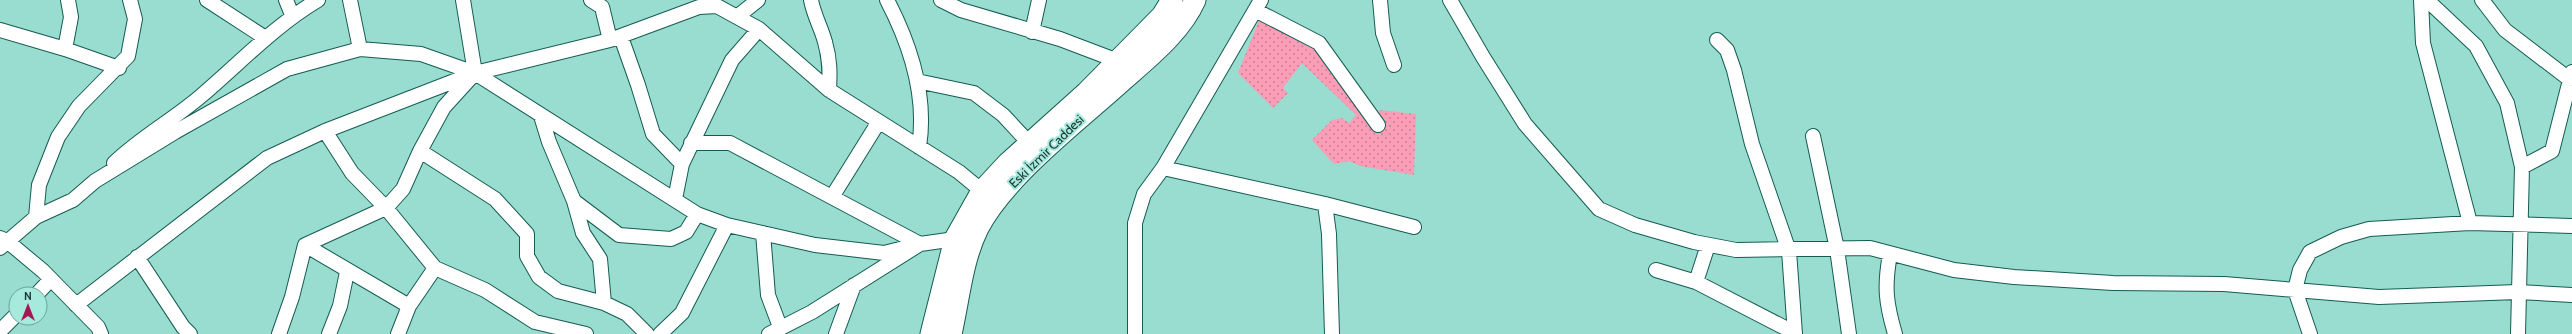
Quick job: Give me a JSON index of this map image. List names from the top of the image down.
{
  "streets": {
    "main road": ["Eski İzmir Caddesi"]
  },
  "north": "top"
}
